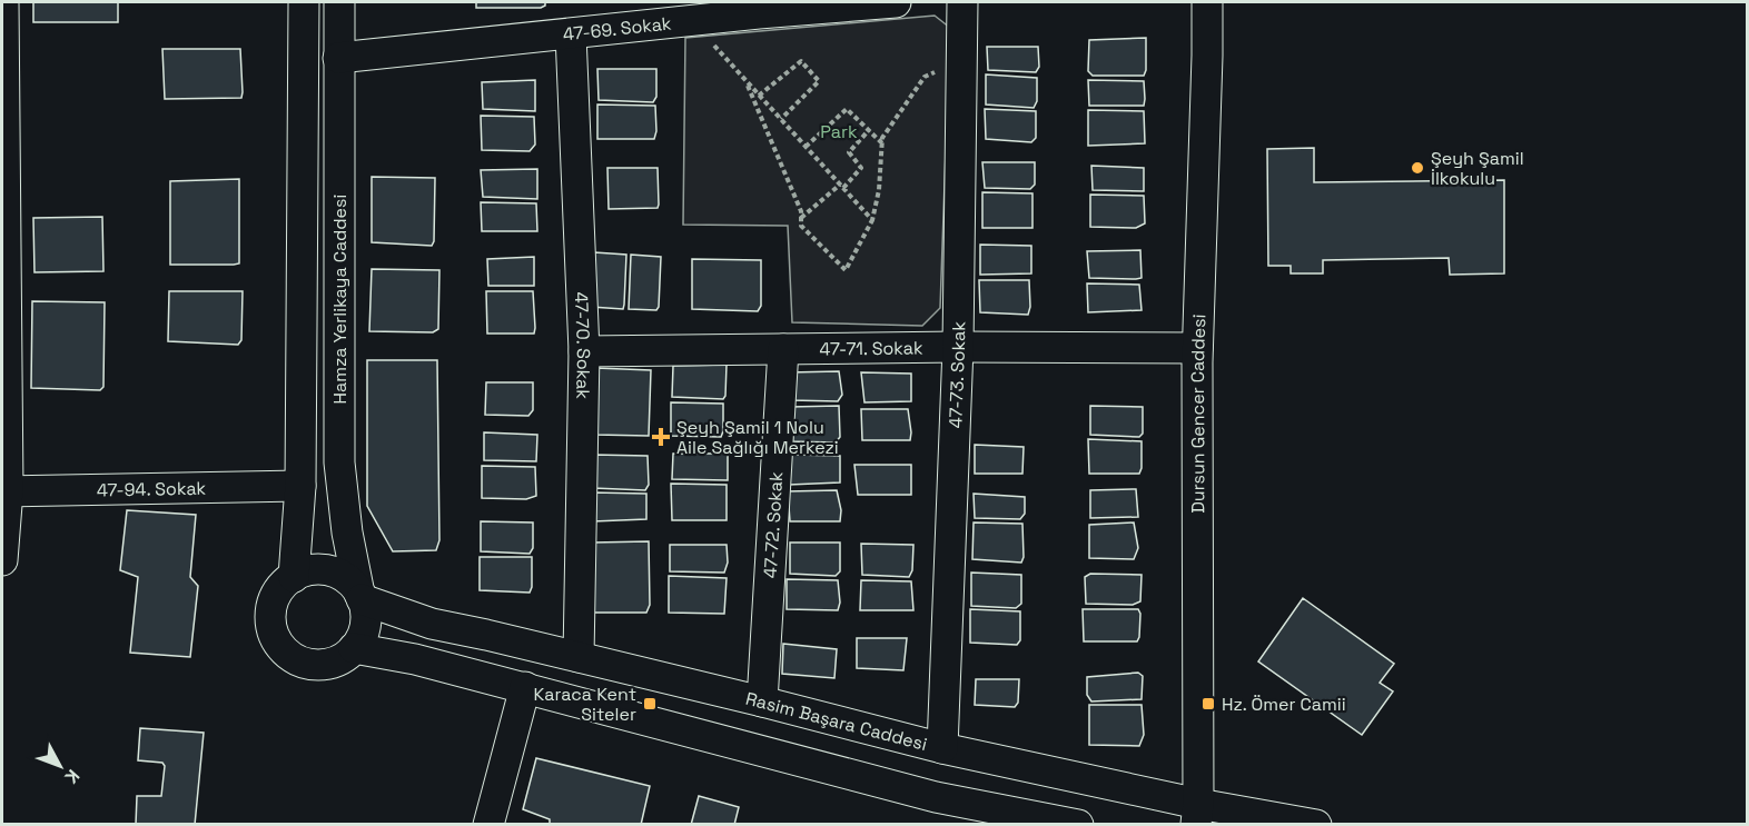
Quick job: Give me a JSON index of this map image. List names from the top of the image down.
{
  "streets": {
    "street": [
      "47-69. Sokak",
      "Hamza Yerlikaya Caddesi",
      "47-70. Sokak",
      "47-71. Sokak",
      "47-73. Sokak",
      "Dursun Gencer Caddesi",
      "47-94. Sokak",
      "47-72. Sokak",
      "Rasim Başara Caddesi"
    ]
  },
  "crossings": [
    ["47-69. Sokak", "Hamza Yerlikaya Caddesi"],
    ["47-69. Sokak", "47-70. Sokak"],
    ["Hamza Yerlikaya Caddesi", "47-94. Sokak"],
    ["Hamza Yerlikaya Caddesi", "Rasim Başara Caddesi"],
    ["47-70. Sokak", "47-71. Sokak"],
    ["47-70. Sokak", "Rasim Başara Caddesi"],
    ["47-71. Sokak", "47-73. Sokak"],
    ["47-71. Sokak", "Dursun Gencer Caddesi"],
    ["47-71. Sokak", "47-72. Sokak"],
    ["47-73. Sokak", "Rasim Başara Caddesi"],
    ["Dursun Gencer Caddesi", "Rasim Başara Caddesi"],
    ["47-72. Sokak", "Rasim Başara Caddesi"]
  ],
  "parks": ["Park"],
  "places": {
    "other": ["Şeyh Şamil İlkokulu"],
    "health": ["Şeyh Şamil 1 Nolu Aile Sağlığı Merkezi"],
    "transit": ["Karaca Kent Siteler", "Hz. Ömer Camii"]
  },
  "north": "bottom right"
}
